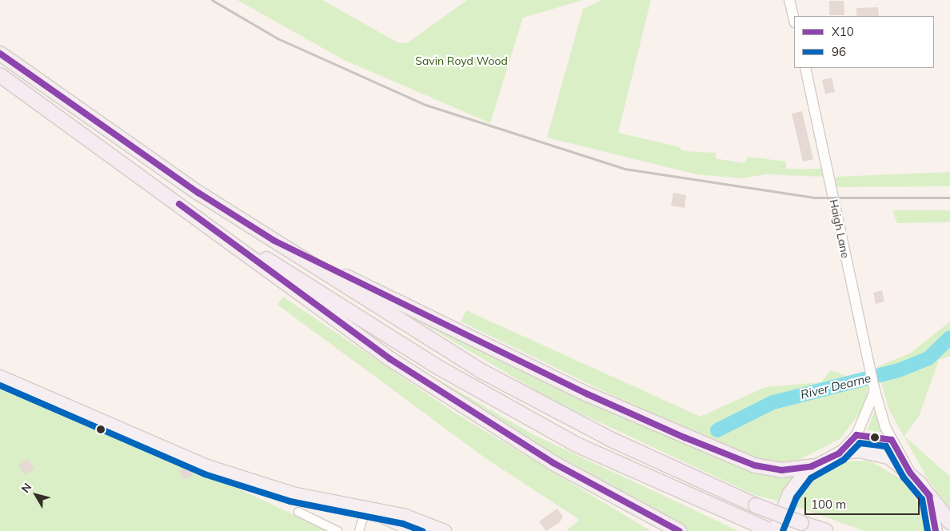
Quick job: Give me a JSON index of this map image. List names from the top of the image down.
{
  "streets": {
    "street": ["Haigh Lane"]
  },
  "water": ["River Dearne"],
  "parks": ["Savin Royd Wood"],
  "lines": ["transit line X10", "transit line 96"],
  "legend": ["X10", "96"],
  "scale_bar": "100 m",
  "north": "top left"
}
